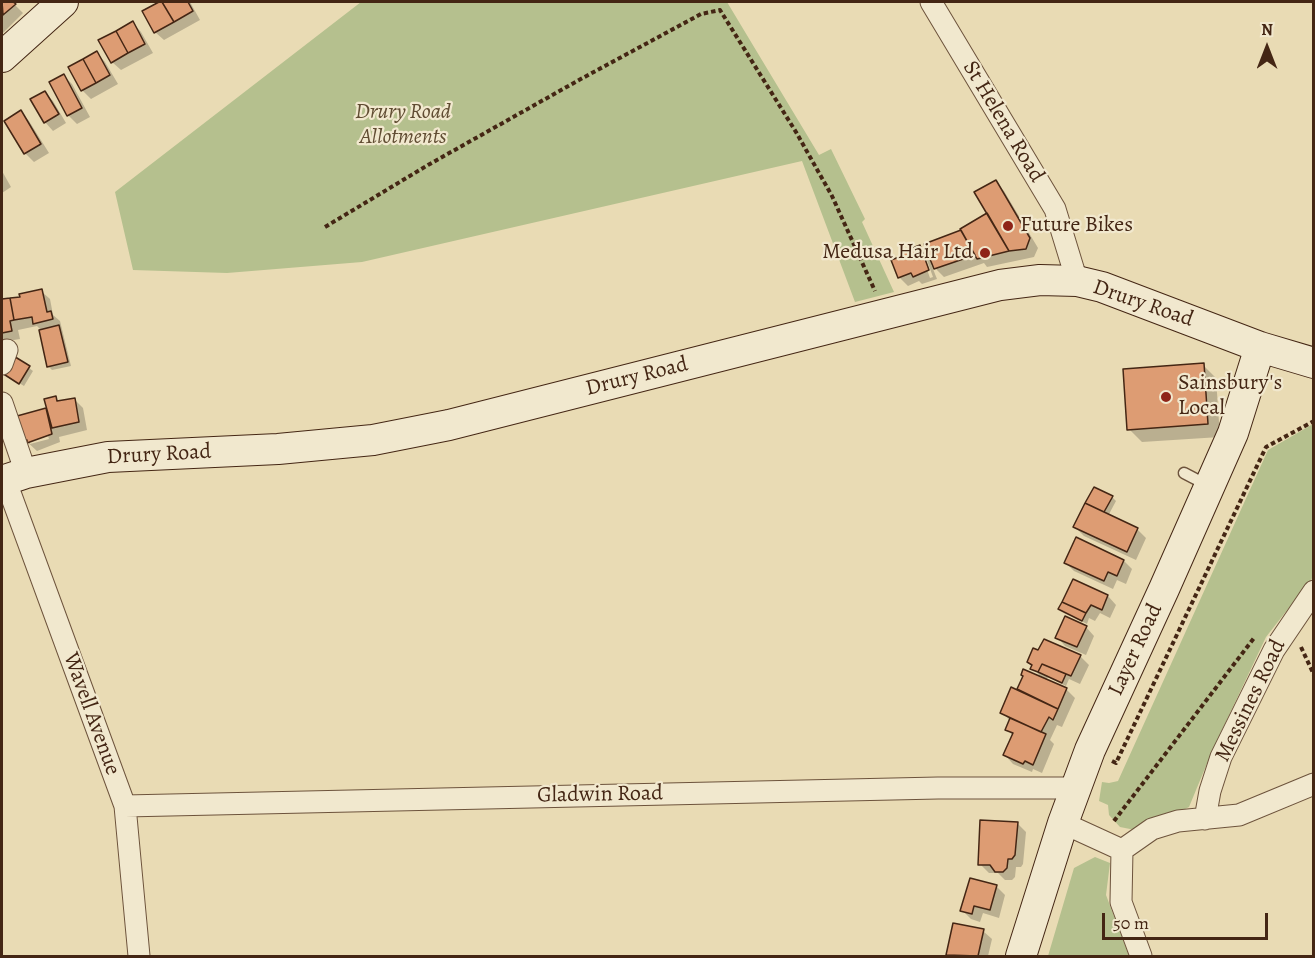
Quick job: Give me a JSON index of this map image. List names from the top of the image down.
{
  "streets": {
    "main road": ["Drury Road", "Layer Road"],
    "street": [
      "St Helena Road",
      "Messines Road",
      "Wavell Avenue",
      "Gladwin Road"
    ]
  },
  "crossings": [
    ["St Helena Road", "Drury Road"],
    ["Drury Road", "Layer Road"],
    ["Drury Road", "Wavell Avenue"],
    ["Layer Road", "Gladwin Road"],
    ["Wavell Avenue", "Gladwin Road"]
  ],
  "parks": ["Drury Road Allotments"],
  "places": ["Future Bikes", "Medusa Hair Ltd", "Sainsbury's Local"],
  "scale_bar": "50 m",
  "north": "top"
}
